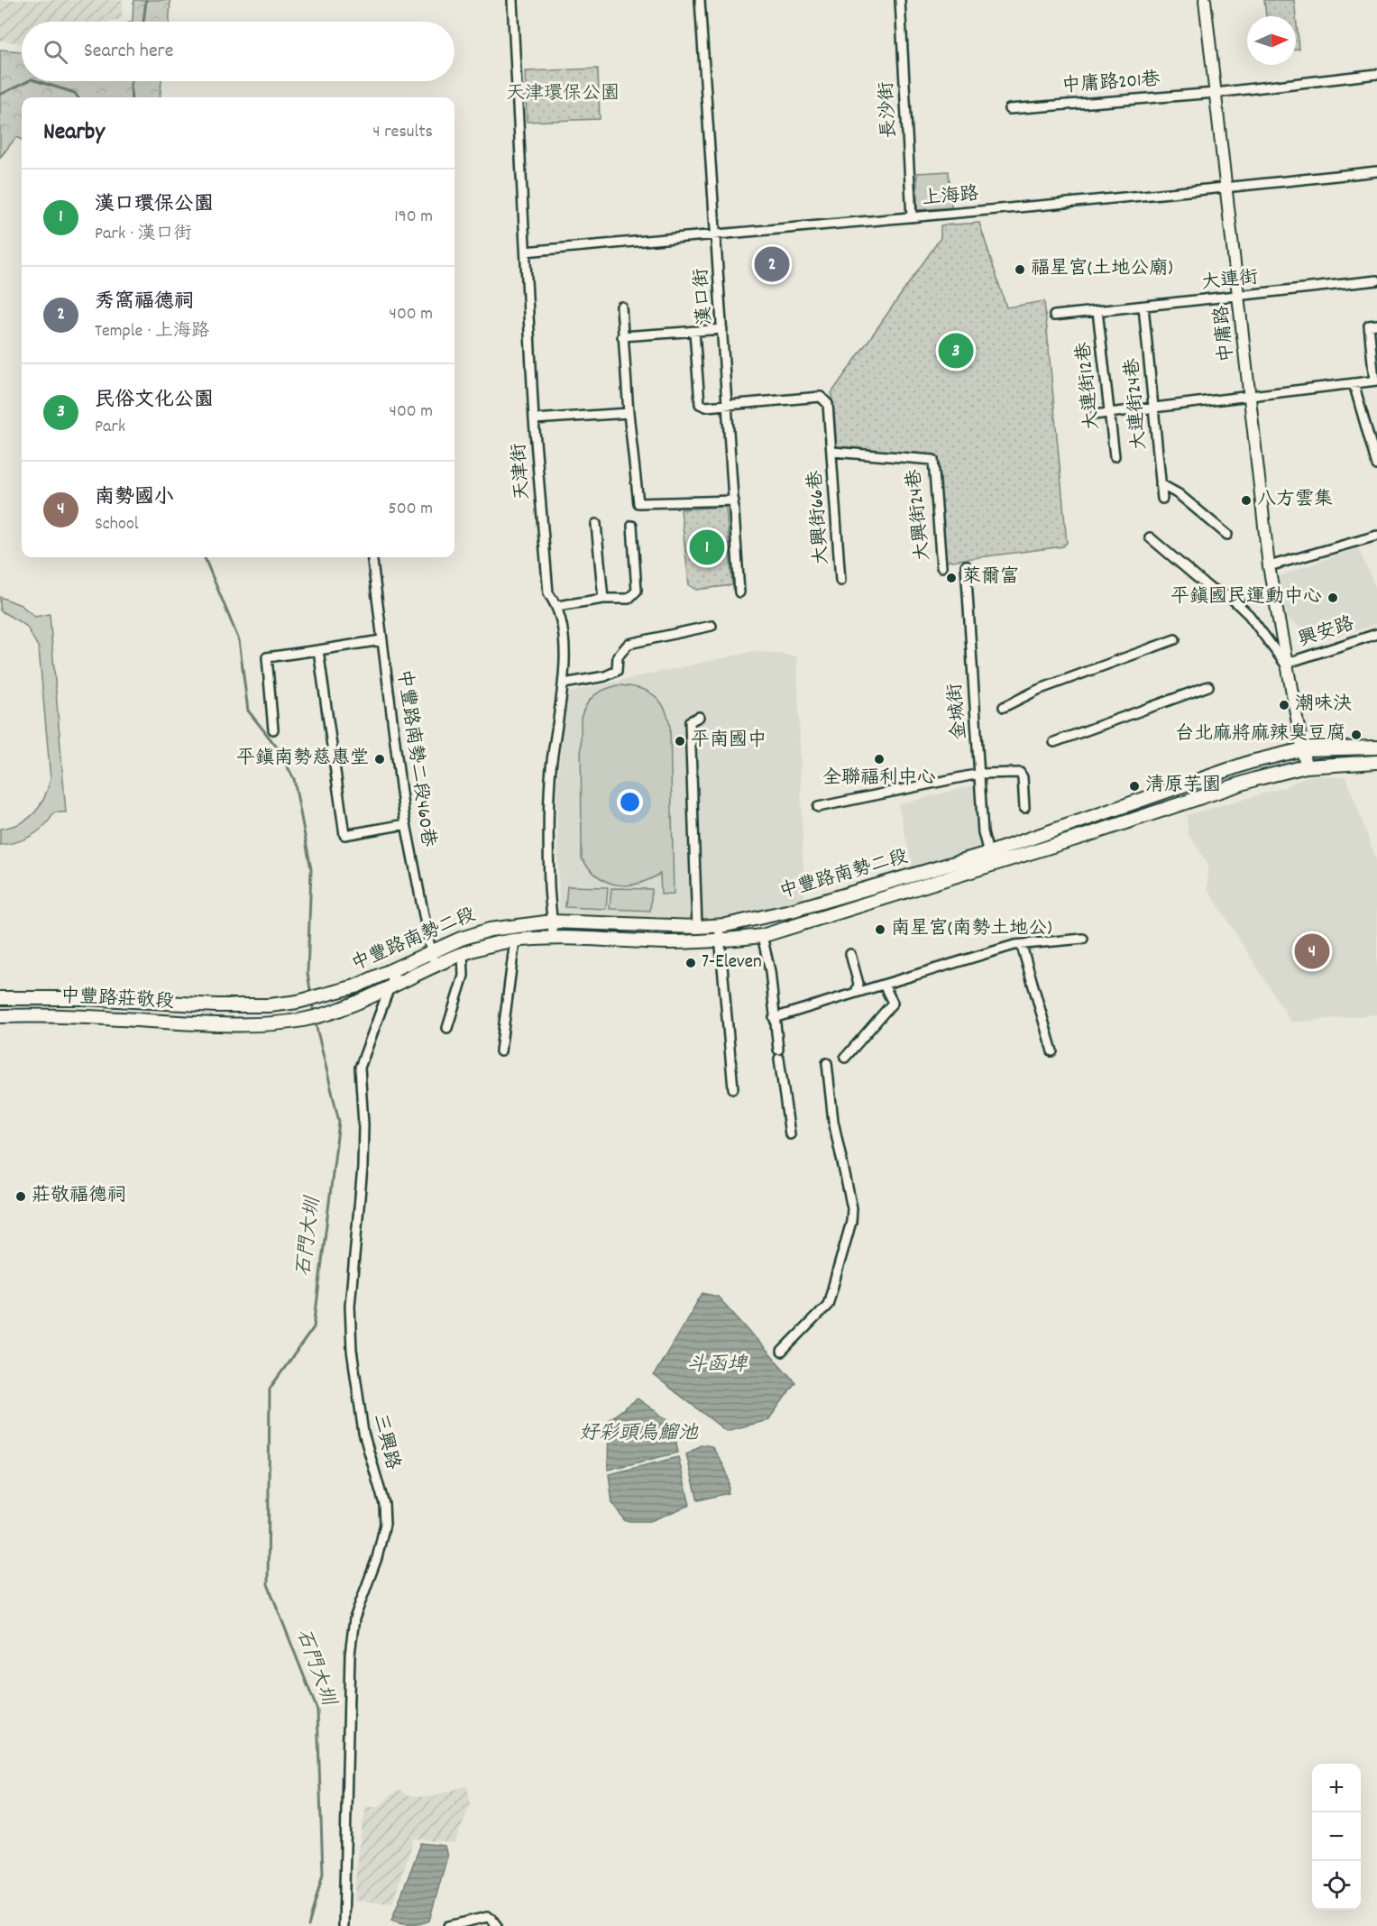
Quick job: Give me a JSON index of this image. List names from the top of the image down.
{
  "streets": {
    "main road": ["中豐路南勢二段", "中豐路莊敬段"],
    "street": [
      "中庸路201巷",
      "長沙街",
      "上海路",
      "大連街",
      "漢口街",
      "中庸路",
      "大連街12巷",
      "大連街24巷",
      "天津街",
      "大興街24巷",
      "大興街66巷",
      "興安路",
      "金城街",
      "中豐路南勢二段460巷",
      "三興路"
    ]
  },
  "crossings": [
    ["中庸路201巷", "中庸路"],
    ["長沙街", "上海路"],
    ["上海路", "漢口街"],
    ["上海路", "中庸路"],
    ["上海路", "天津街"],
    ["大連街", "中庸路"],
    ["大連街", "大連街12巷"],
    ["大連街", "大連街24巷"],
    ["漢口街", "大興街66巷"],
    ["中庸路", "興安路"],
    ["中庸路", "中豐路南勢二段"],
    ["天津街", "中豐路南勢二段"],
    ["大興街24巷", "大興街66巷"],
    ["金城街", "中豐路南勢二段"],
    ["中豐路南勢二段460巷", "中豐路南勢二段"],
    ["中豐路南勢二段", "中豐路莊敬段"],
    ["中豐路南勢二段", "三興路"]
  ],
  "water": ["石門大圳", "斗函埤", "好彩頭烏鰡池"],
  "parks": ["天津環保公園"],
  "places": [
    "福星宮(土地公廟)",
    "八方雲集",
    "萊爾富",
    "平鎮國民運動中心",
    "潮味決",
    "台北麻將麻辣臭豆腐",
    "平南國中",
    "平鎮南勢慈惠堂",
    "全聯福利中心",
    "清原芋園",
    "南星宮(南勢土地公)",
    "7-Eleven",
    "莊敬福德祠"
  ],
  "north": "right",
  "page": {
    "search": "Search here",
    "heading": ["Nearby", "4 results"],
    "list": [
      {
        "mark": "1",
        "name": "漢口環保公園",
        "note": "Park · 漢口街",
        "value": "190 m"
      },
      {
        "mark": "2",
        "name": "秀窩福德祠",
        "note": "Temple · 上海路",
        "value": "400 m"
      },
      {
        "mark": "3",
        "name": "民俗文化公園",
        "note": "Park",
        "value": "400 m"
      },
      {
        "mark": "4",
        "name": "南勢國小",
        "note": "School",
        "value": "500 m"
      }
    ],
    "pins": [
      "2",
      "3",
      "1",
      "4"
    ],
    "map_buttons": ["+", "−"]
  }
}
